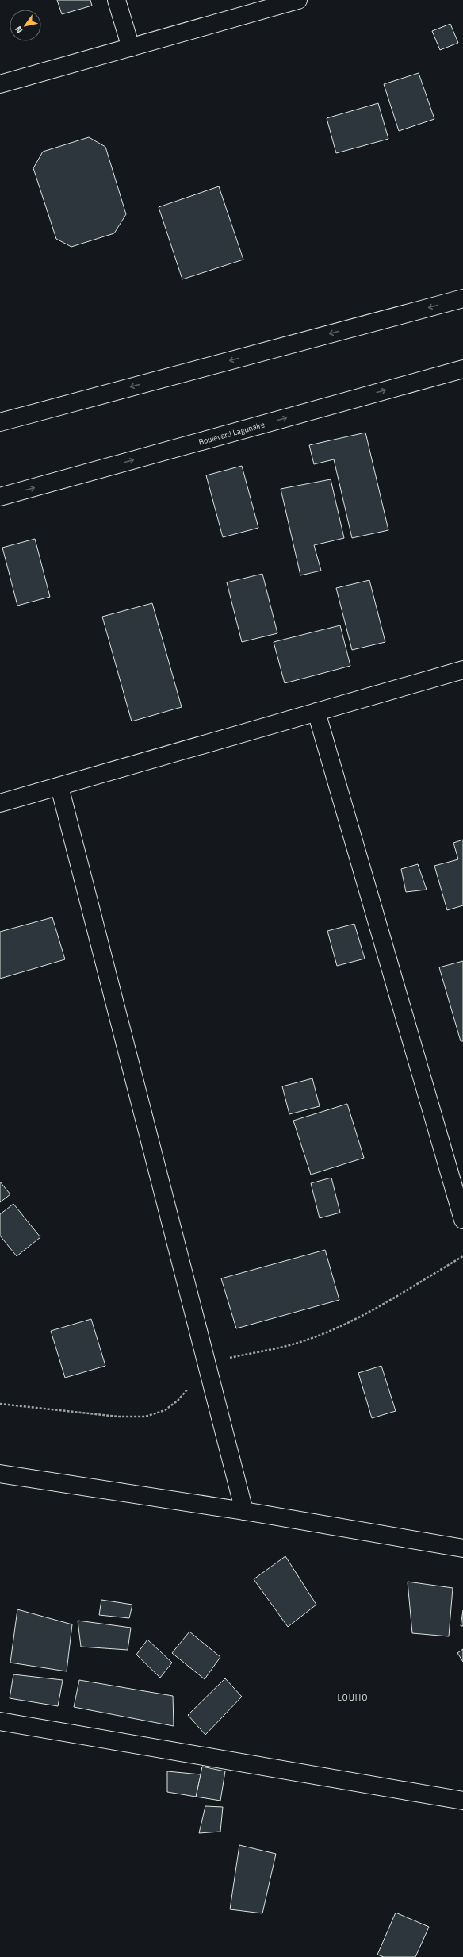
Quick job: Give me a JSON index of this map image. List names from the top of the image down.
{
  "streets": {
    "street": ["Boulevard Lagunaire"]
  },
  "districts": ["LOUHO"],
  "north": "bottom left"
}
